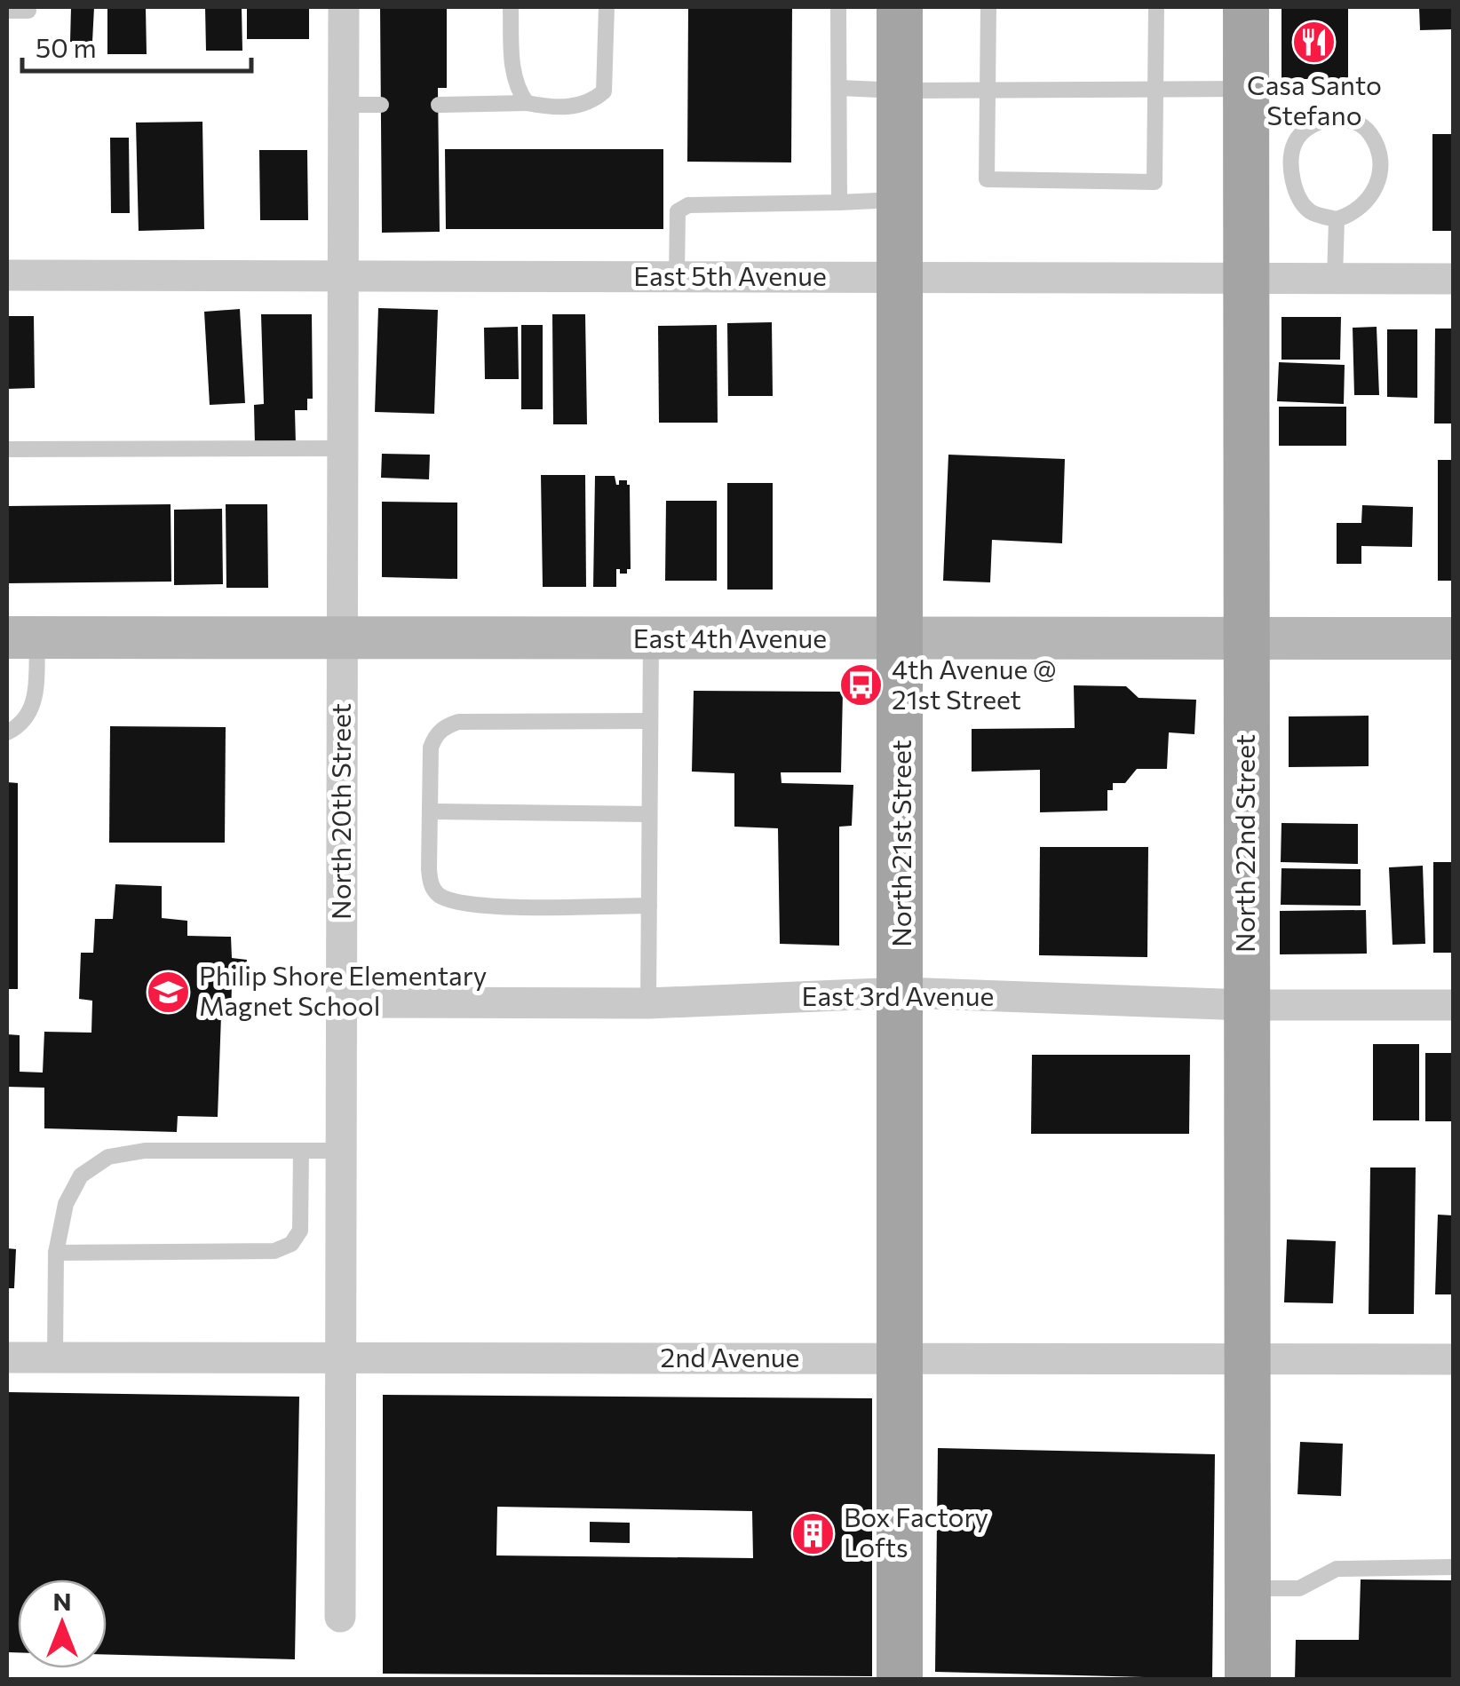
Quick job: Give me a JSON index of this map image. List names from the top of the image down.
{
  "streets": {
    "main road": ["North 21st Street", "North 22nd Street"],
    "street": [
      "East 5th Avenue",
      "East 4th Avenue",
      "North 20th Street",
      "East 3rd Avenue",
      "2nd Avenue"
    ]
  },
  "crossings": [
    ["East 5th Avenue", "North 20th Street"],
    ["East 5th Avenue", "North 21st Street"],
    ["East 5th Avenue", "North 22nd Street"],
    ["East 4th Avenue", "North 20th Street"],
    ["East 4th Avenue", "North 21st Street"],
    ["East 4th Avenue", "North 22nd Street"],
    ["North 20th Street", "East 3rd Avenue"],
    ["North 20th Street", "2nd Avenue"],
    ["North 21st Street", "East 3rd Avenue"],
    ["North 21st Street", "2nd Avenue"],
    ["North 22nd Street", "East 3rd Avenue"],
    ["North 22nd Street", "2nd Avenue"]
  ],
  "places": {
    "restaurant": ["Casa Santo Stefano"],
    "bus stop": ["4th Avenue @ 21st Street"],
    "school or university": ["Philip Shore Elementary Magnet School"],
    "building": ["Box Factory Lofts"]
  },
  "scale_bar": "50 m",
  "north": "top"
}
